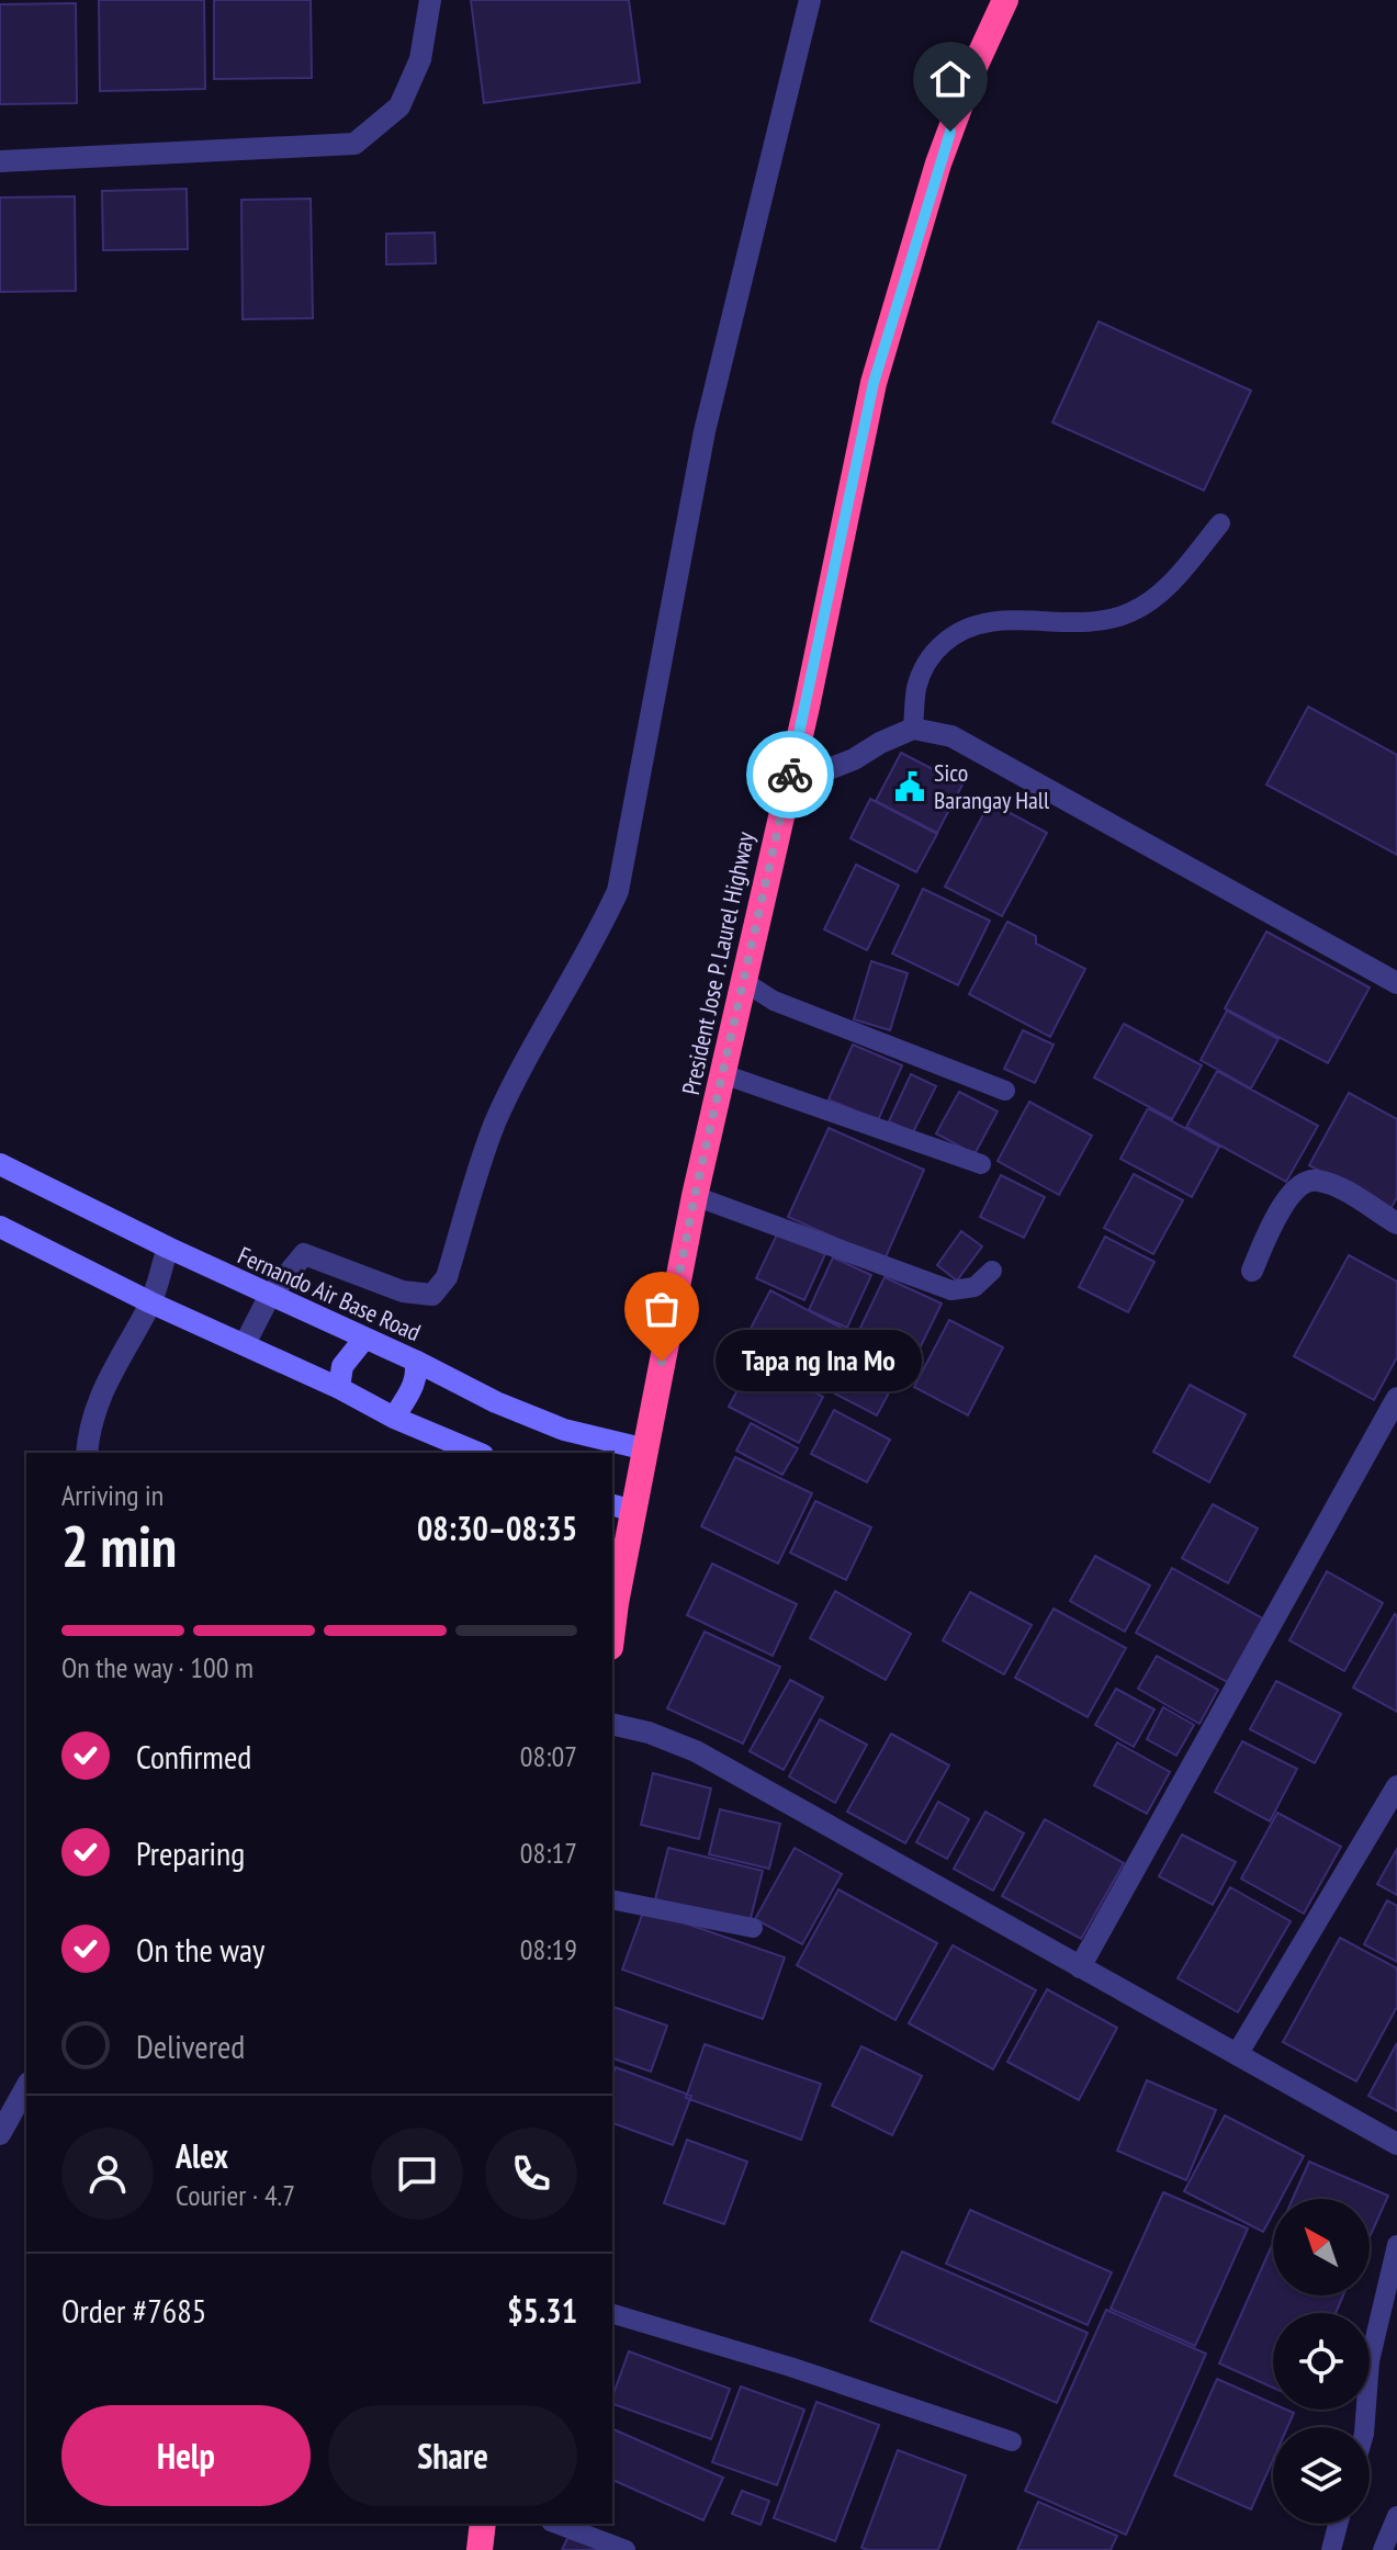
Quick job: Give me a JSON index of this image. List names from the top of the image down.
{
  "streets": {
    "highway": ["President Jose P. Laurel Highway"],
    "street": ["Fernando Air Base Road"]
  },
  "crossings": [
    ["President Jose P. Laurel Highway", "Fernando Air Base Road"]
  ],
  "places": {
    "public building": ["Sico Barangay Hall"],
    "other": ["Tapa ng Ina Mo"]
  },
  "north": "top left",
  "page": {
    "bubble": "Tapa ng Ina Mo",
    "heading": ["2 min", "Arriving in", "08:30–08:35"],
    "panel": [
      "Alex",
      "Courier · 4.7",
      "Order #7685",
      "$5.31"
    ],
    "bar": "On the way · 100 m",
    "list": [
      ["Confirmed", "08:07"],
      ["Preparing", "08:17"],
      ["On the way", "08:19"],
      "Delivered"
    ],
    "buttons": ["Help", "Share"]
  }
}
